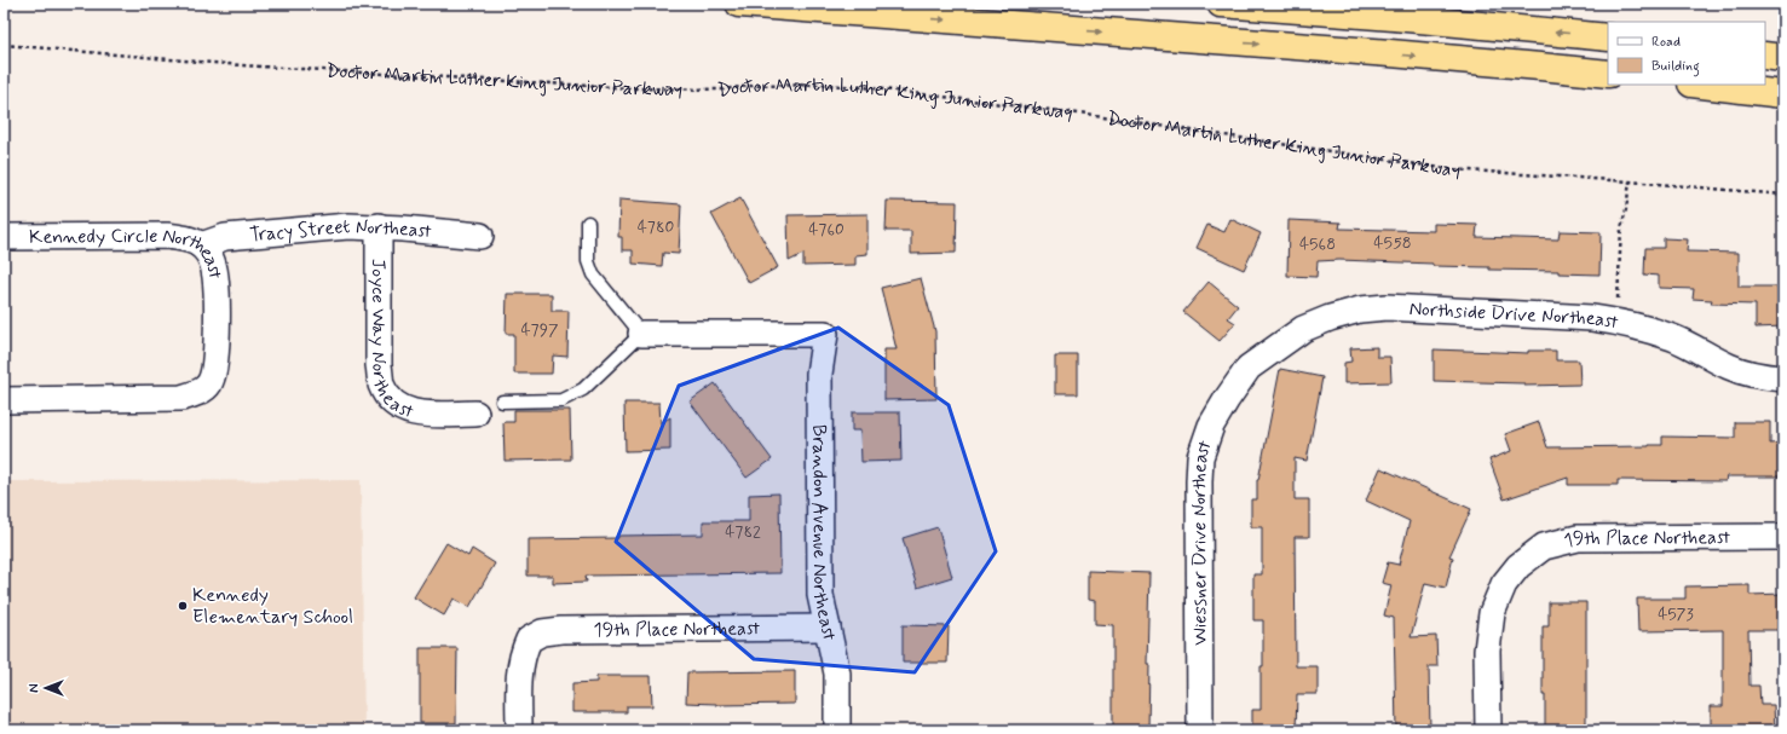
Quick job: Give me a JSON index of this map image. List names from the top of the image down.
{
  "streets": {
    "street": [
      "Tracy Street Northeast",
      "Kennedy Circle Northeast",
      "Northside Drive Northeast",
      "Joyce Way Northeast",
      "Brandon Avenue Northeast",
      "19th Place Northeast",
      "Wiessner Drive Northeast"
    ],
    "path": ["Doctor Martin Luther King Junior Parkway"]
  },
  "crossings": [
    ["Tracy Street Northeast", "Kennedy Circle Northeast"],
    ["Tracy Street Northeast", "Joyce Way Northeast"],
    ["Northside Drive Northeast", "Wiessner Drive Northeast"],
    ["Brandon Avenue Northeast", "19th Place Northeast"]
  ],
  "places": ["Kennedy Elementary School"],
  "house_numbers": [
    "4780",
    "4760",
    "4558",
    "4568",
    "4797",
    "4782",
    "4573"
  ],
  "legend": ["Road", "Building"],
  "north": "left"
}
